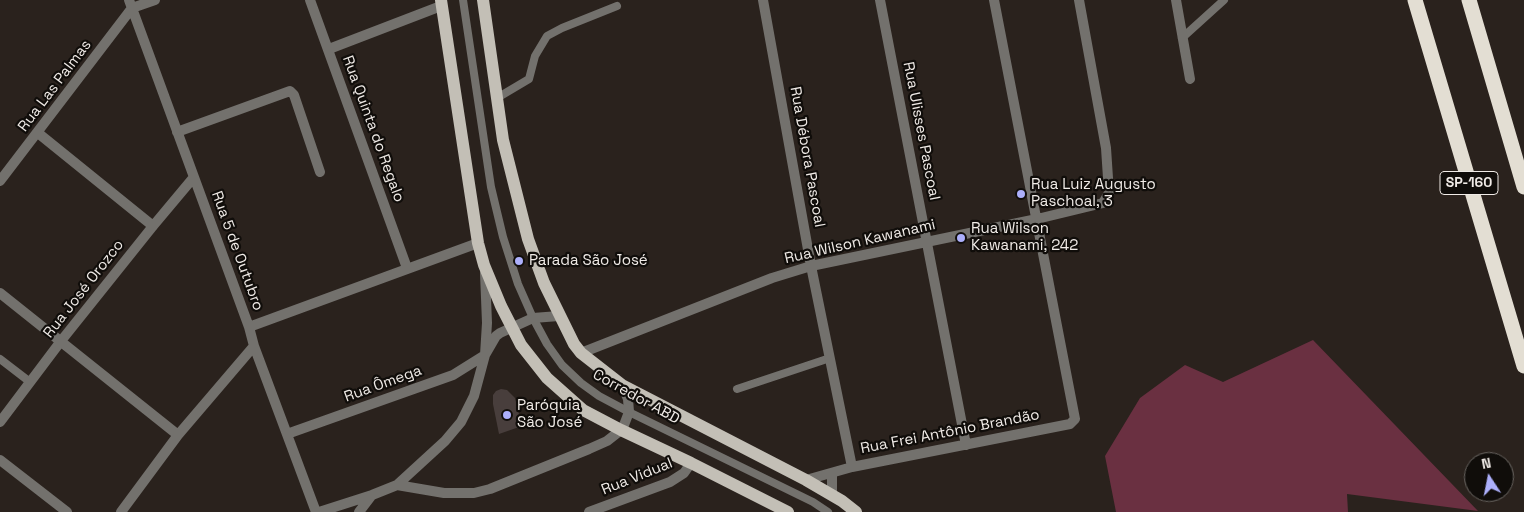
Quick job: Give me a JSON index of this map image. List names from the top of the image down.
{
  "streets": {
    "highway": ["SP-160"],
    "street": [
      "Rua Las Palmas",
      "Rua Quinta do Regalo",
      "Rua Ulisses Pascoal",
      "Rua Débora Pascoal",
      "Rua Wilson Kawanami",
      "Rua 5 de Outubro",
      "Rua José Orozco",
      "Rua Ômega",
      "Rua Frei Antônio Brandão",
      "Rua Vidual"
    ],
    "lane": ["Corredor ABD"]
  },
  "crossings": [
    ["Rua Las Palmas", "Rua 5 de Outubro"],
    ["Rua Ulisses Pascoal", "Rua Wilson Kawanami"],
    ["Rua Ulisses Pascoal", "Rua Frei Antônio Brandão"],
    ["Rua Débora Pascoal", "Rua Wilson Kawanami"],
    ["Rua Débora Pascoal", "Rua Frei Antônio Brandão"],
    ["Rua Wilson Kawanami", "Rua Frei Antônio Brandão"],
    ["Rua 5 de Outubro", "Rua José Orozco"],
    ["Rua 5 de Outubro", "Rua Ômega"]
  ],
  "places": [
    "Rua Luiz Augusto Paschoal, 3",
    "Rua Wilson Kawanami, 242",
    "Parada São José",
    "Paróquia São José"
  ],
  "north": "top"
}
